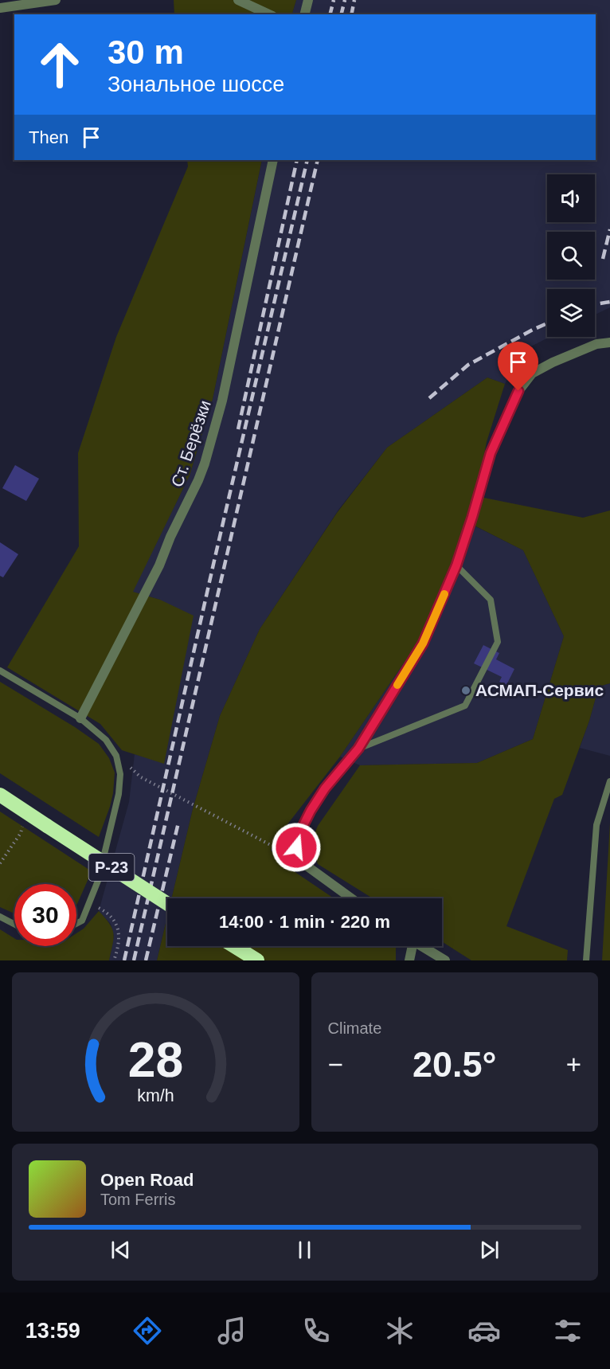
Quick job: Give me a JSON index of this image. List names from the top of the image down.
{
  "streets": {
    "highway": ["Р-23"],
    "street": ["Ст. Берёзки"]
  },
  "places": ["АСМАП-Сервис"],
  "page": {
    "turn": ["30 m", "Зональное шоссе"],
    "then": "Then",
    "limit": "30",
    "trip": "14:00 · 1 min · 220 m",
    "tile": "Climate",
    "heat": ["−", "20.5°", "+"],
    "song": ["Open Road", "Tom Ferris"],
    "tabs": "13:59",
    "gauge": ["28", "km/h"]
  }
}
